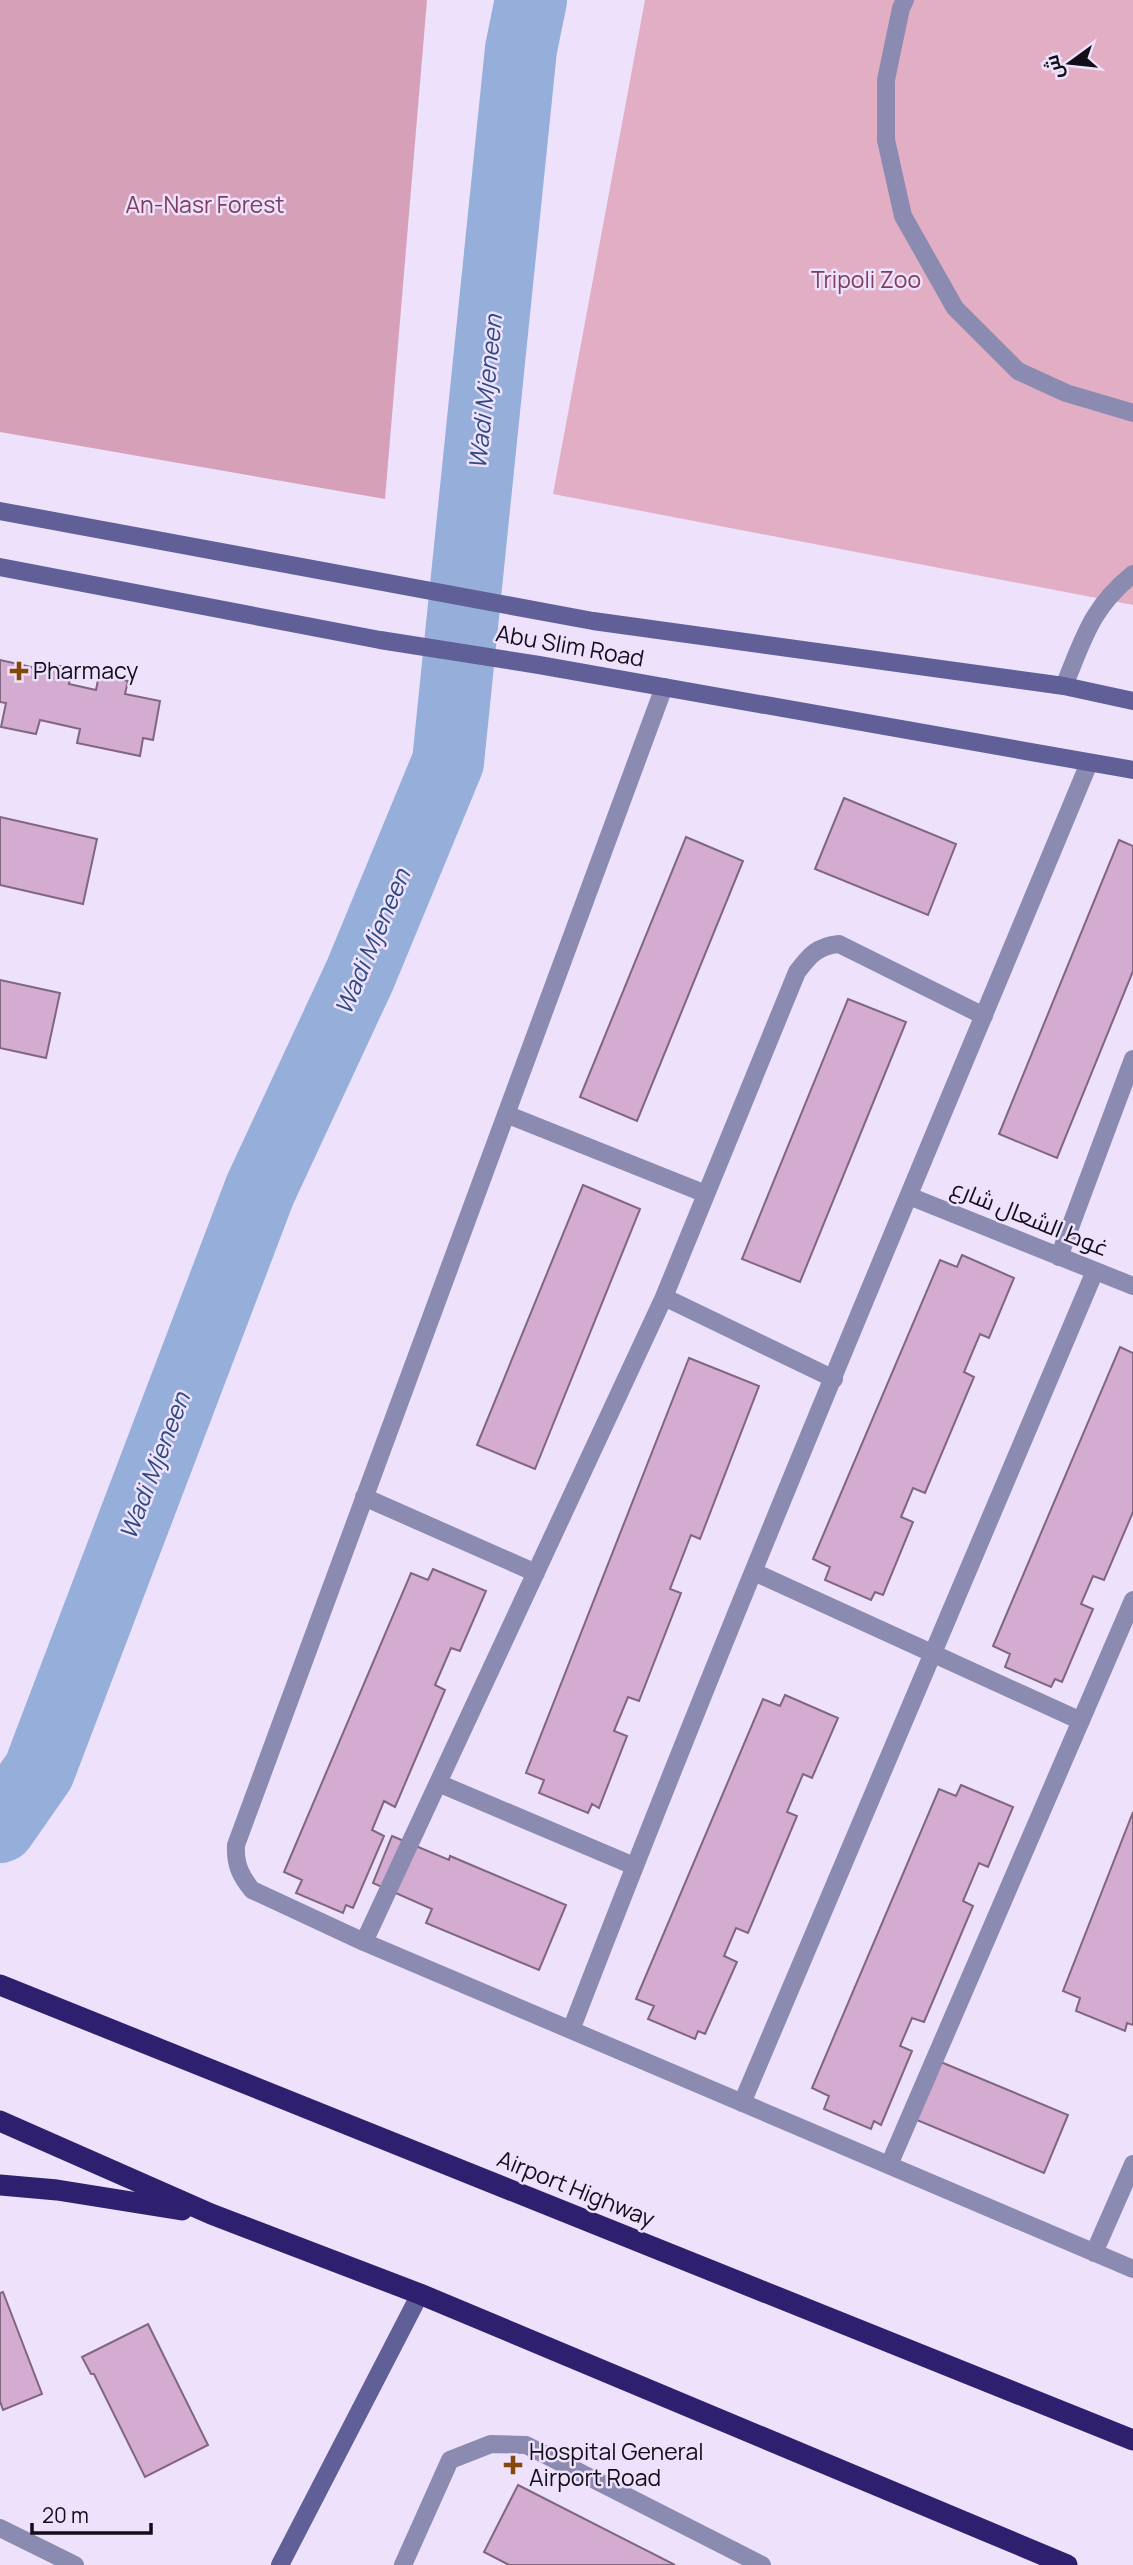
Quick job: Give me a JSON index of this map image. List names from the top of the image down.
{
  "streets": {
    "highway": ["Airport Highway"],
    "main road": ["Abu Slim Road"],
    "street": ["غوط الشعال شارع"]
  },
  "water": ["Wadi Mjeneen"],
  "parks": ["An-Nasr Forest", "Tripoli Zoo"],
  "places": {
    "health": ["Pharmacy", "Hospital General Airport Road"]
  },
  "scale_bar": "20 m",
  "north": "left"
}
